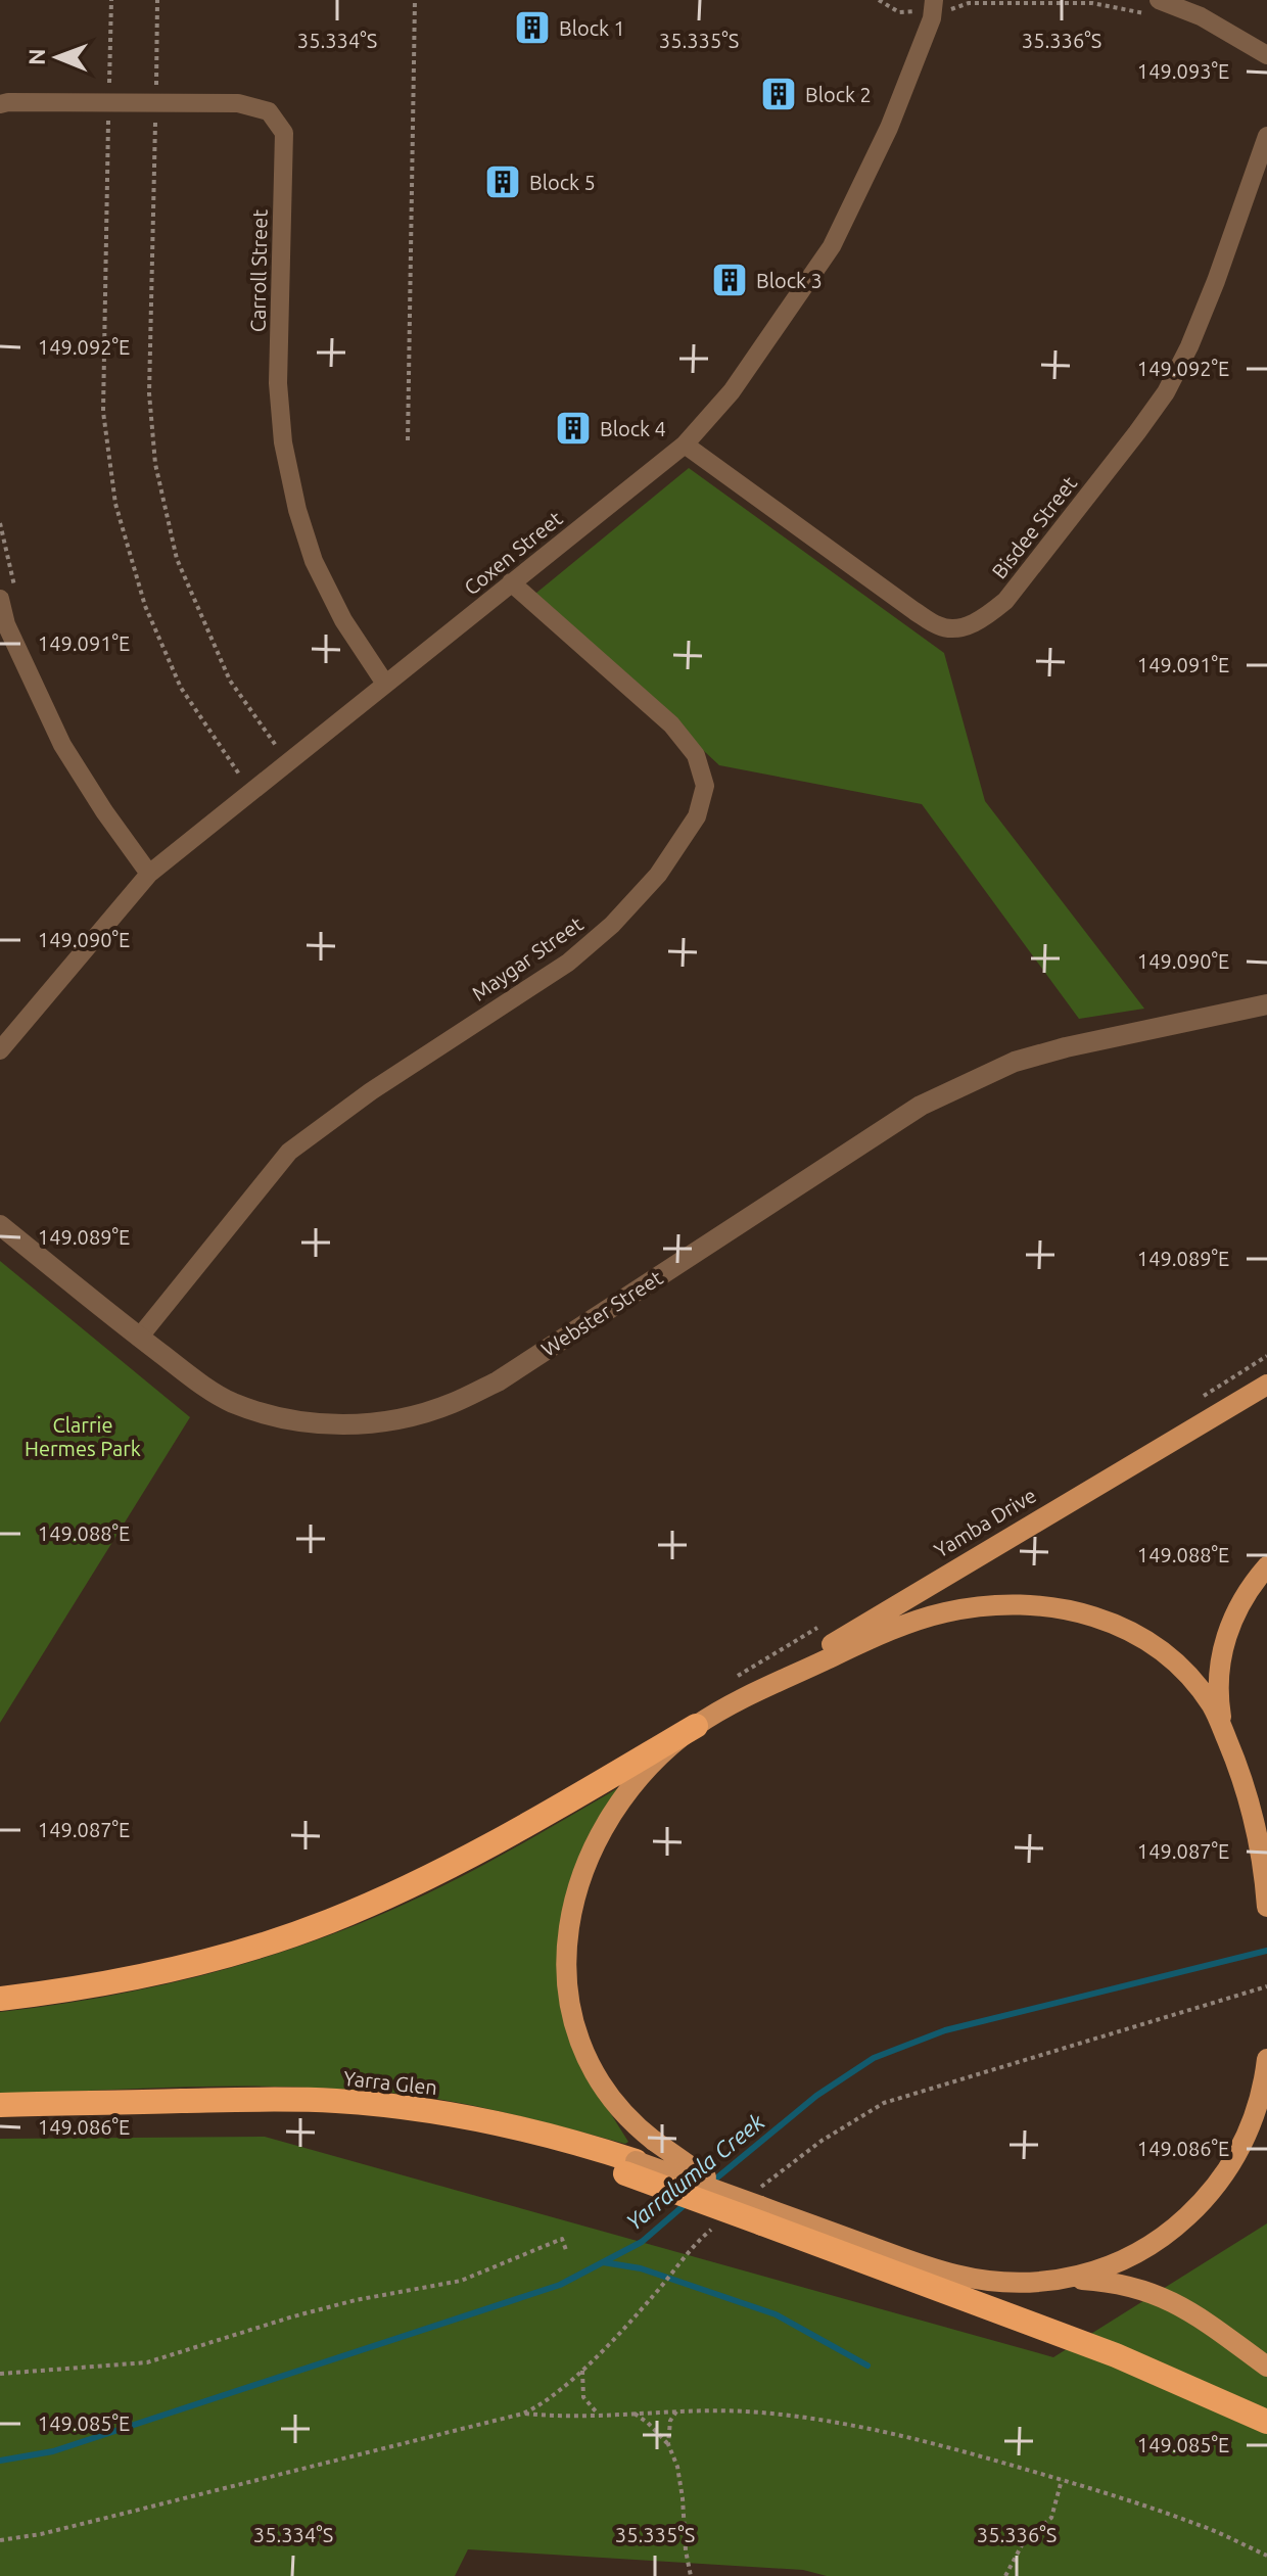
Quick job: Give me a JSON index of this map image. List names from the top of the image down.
{
  "streets": {
    "main road": ["Yamba Drive"],
    "street": [
      "Carroll Street",
      "Bisdee Street",
      "Coxen Street",
      "Maygar Street",
      "Webster Street"
    ]
  },
  "crossings": [
    ["Carroll Street", "Coxen Street"],
    ["Bisdee Street", "Coxen Street"],
    ["Coxen Street", "Maygar Street"],
    ["Maygar Street", "Webster Street"]
  ],
  "water": ["Yarralumla Creek"],
  "parks": ["Clarrie Hermes Park"],
  "places": {
    "building": [
      "Block 1",
      "Block 2",
      "Block 5",
      "Block 3",
      "Block 4"
    ]
  },
  "north": "left",
  "coordinates": [
    "35.334°S",
    "35.335°S",
    "35.336°S",
    "149.093°E",
    "149.092°E",
    "149.091°E",
    "149.090°E",
    "149.089°E",
    "149.088°E",
    "149.087°E",
    "149.086°E",
    "149.085°E"
  ]
}
